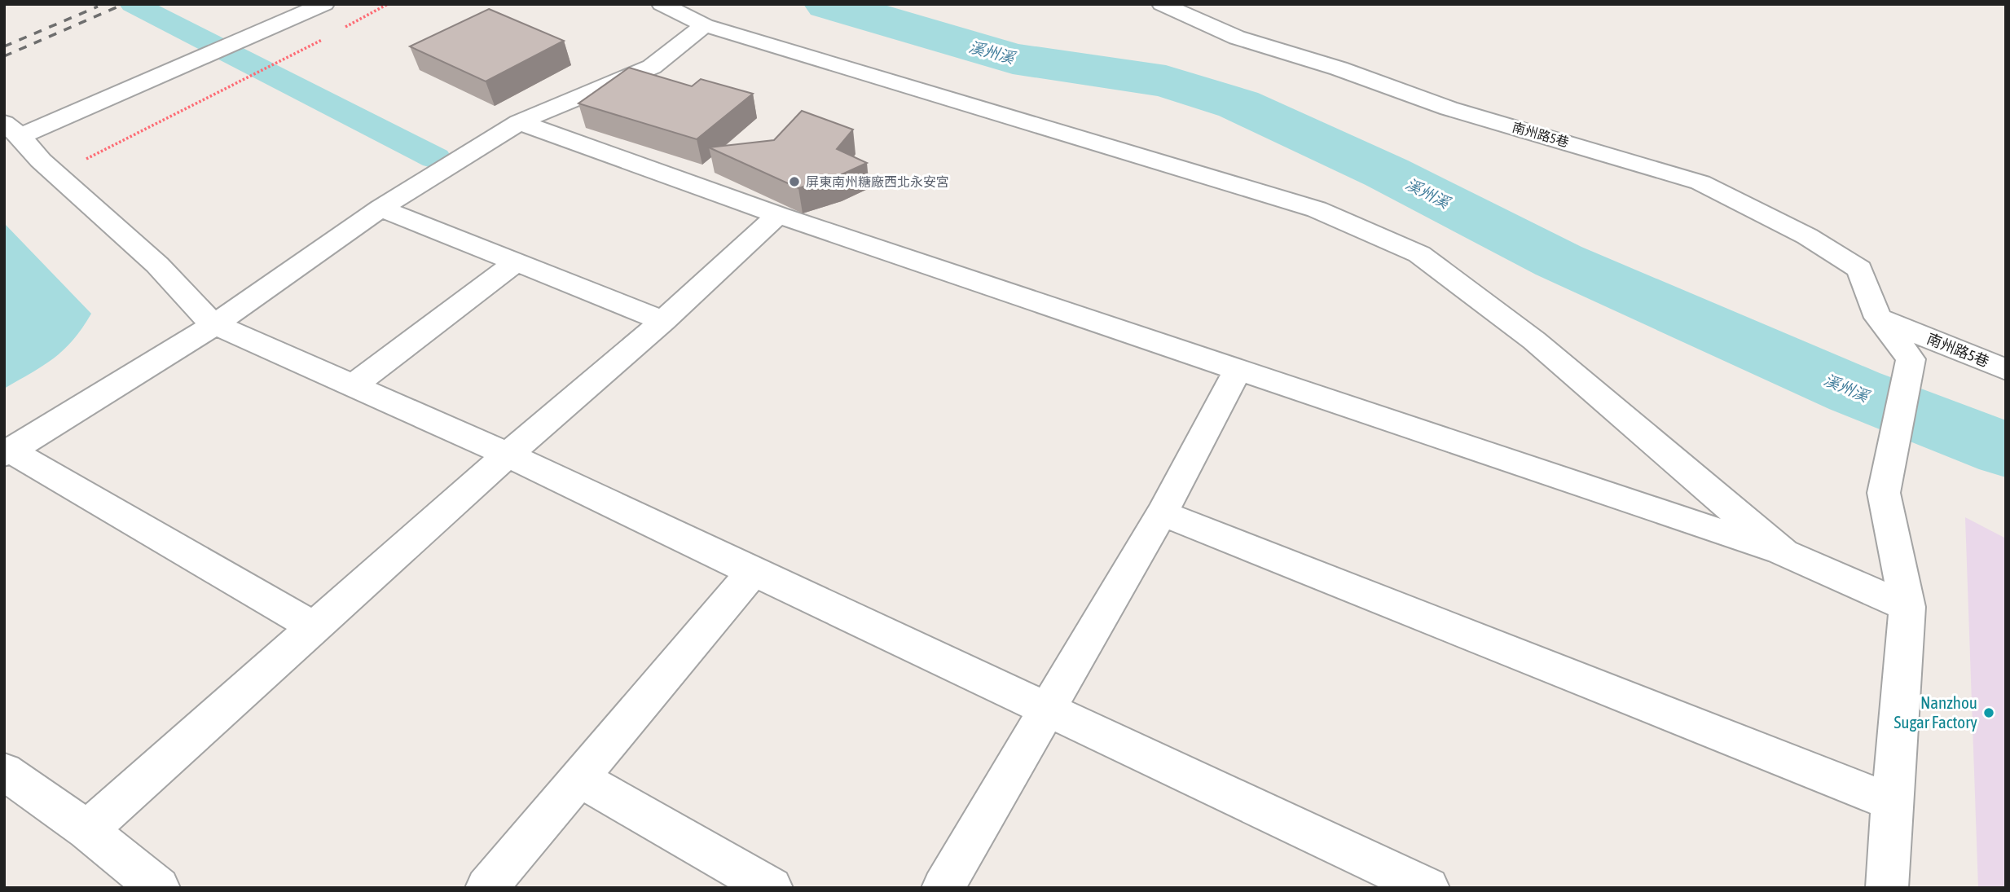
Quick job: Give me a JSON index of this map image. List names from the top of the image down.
{
  "streets": {
    "street": ["南州路5巷"]
  },
  "water": ["溪州溪"],
  "places": ["屏東南州糖廠西北永安宮", "Nanzhou Sugar Factory"]
}
